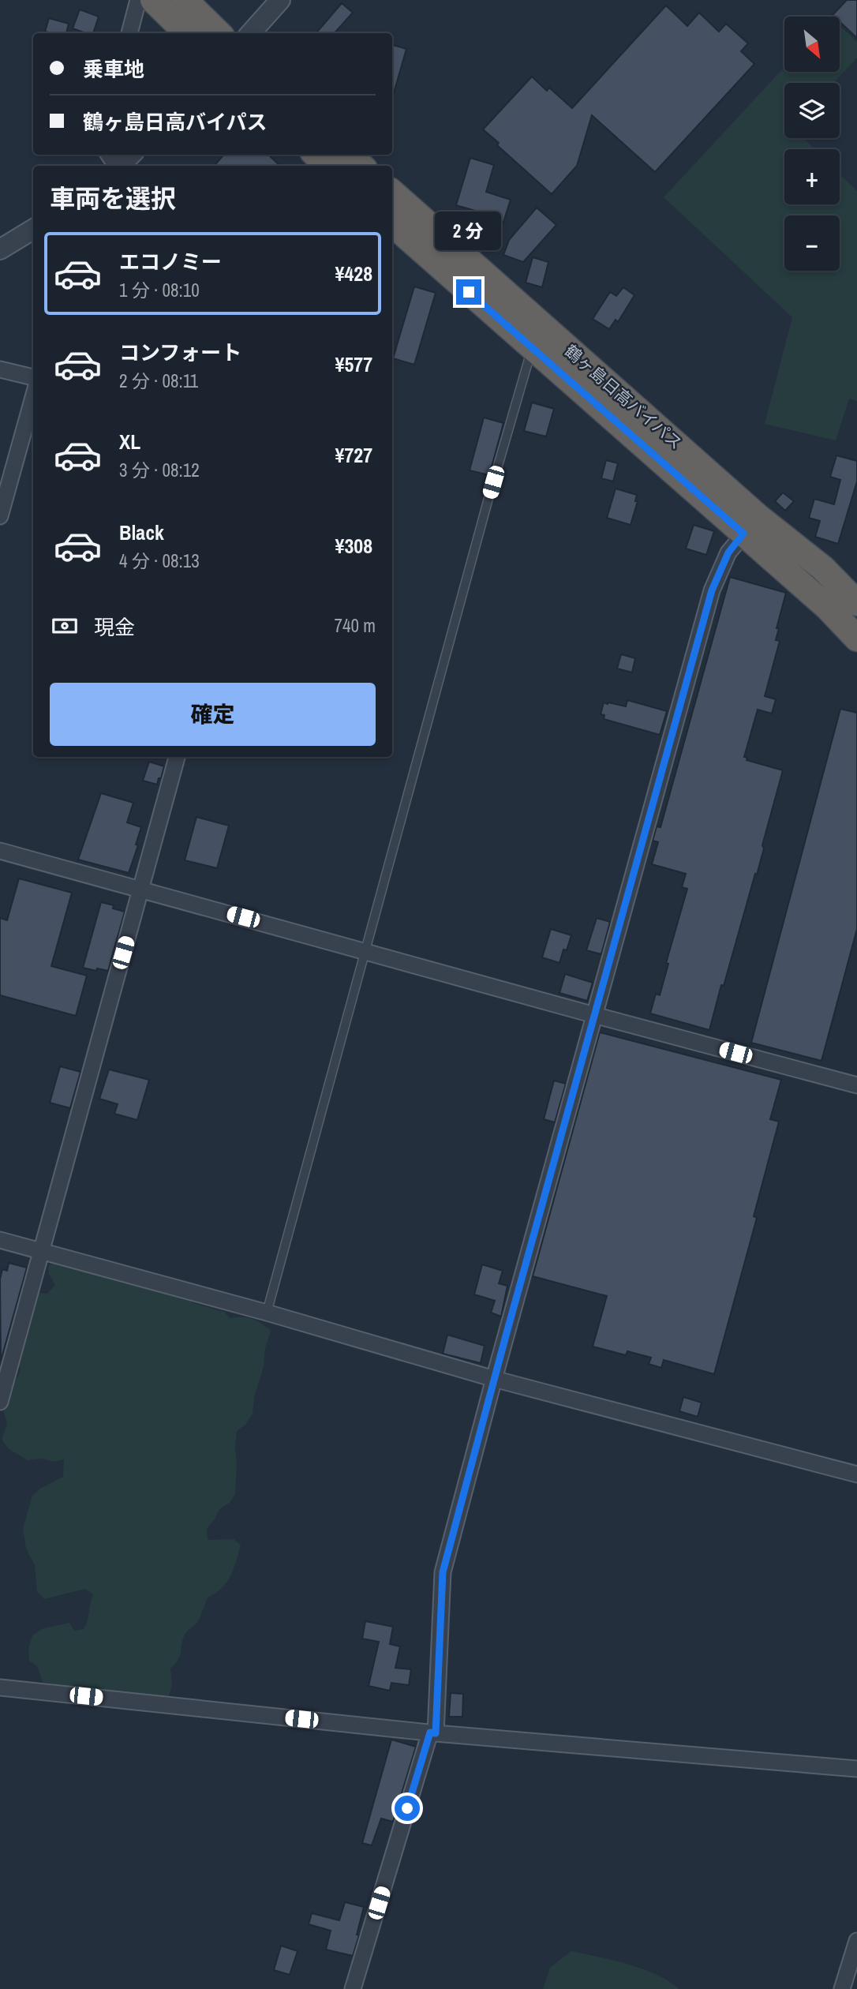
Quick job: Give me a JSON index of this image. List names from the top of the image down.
{
  "streets": {
    "highway": ["鶴ヶ島日高バイパス"]
  },
  "north": "bottom right",
  "page": {
    "map_buttons": ["+", "−"],
    "banner": ["乗車地", "鶴ヶ島日高バイパス"],
    "heading": "車両を選択",
    "bubble": "2 分",
    "list": [
      {
        "name": "エコノミー",
        "note": "1 分 · 08:10",
        "value": "¥428"
      },
      {
        "name": "コンフォート",
        "note": "2 分 · 08:11",
        "value": "¥577"
      },
      {
        "name": "XL",
        "note": "3 分 · 08:12",
        "value": "¥727"
      },
      {
        "name": "Black",
        "note": "4 分 · 08:13",
        "value": "¥308"
      }
    ],
    "pay": ["現金", "740 m"],
    "buttons": "確定"
  }
}
